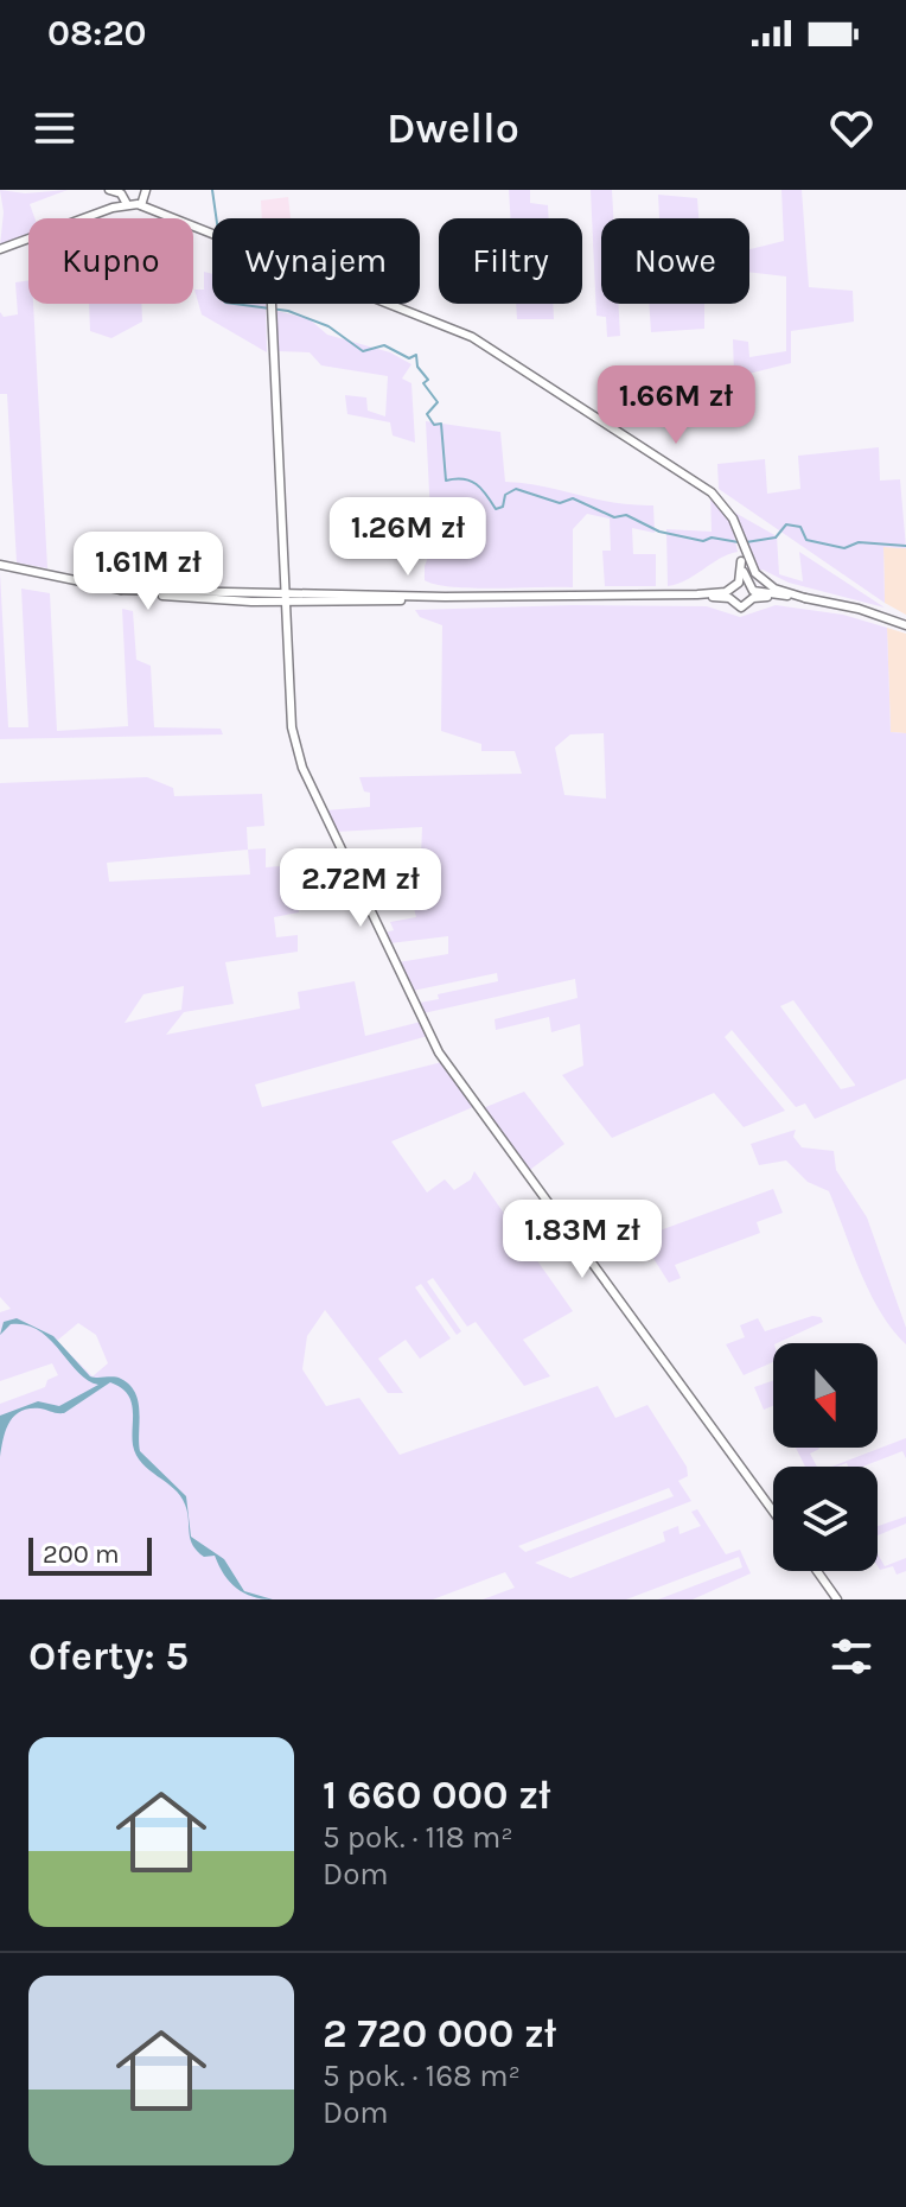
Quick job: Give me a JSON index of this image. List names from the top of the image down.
{
  "scale_bar": "200 m",
  "north": "bottom",
  "page": {
    "status": "08:20",
    "header": "Dwello",
    "chip": [
      "Kupno",
      "Wynajem",
      "Filtry",
      "Nowe"
    ],
    "price": [
      "1.66M zł",
      "1.26M zł",
      "1.61M zł",
      "2.72M zł",
      "1.83M zł"
    ],
    "scale": "200 m",
    "heading": "Oferty: 5",
    "list": [
      {
        "name": "1 660 000 zł",
        "note": "5 pok. · 118 m² · Dom"
      },
      {
        "name": "2 720 000 zł",
        "note": "5 pok. · 168 m² · Dom"
      }
    ]
  }
}
